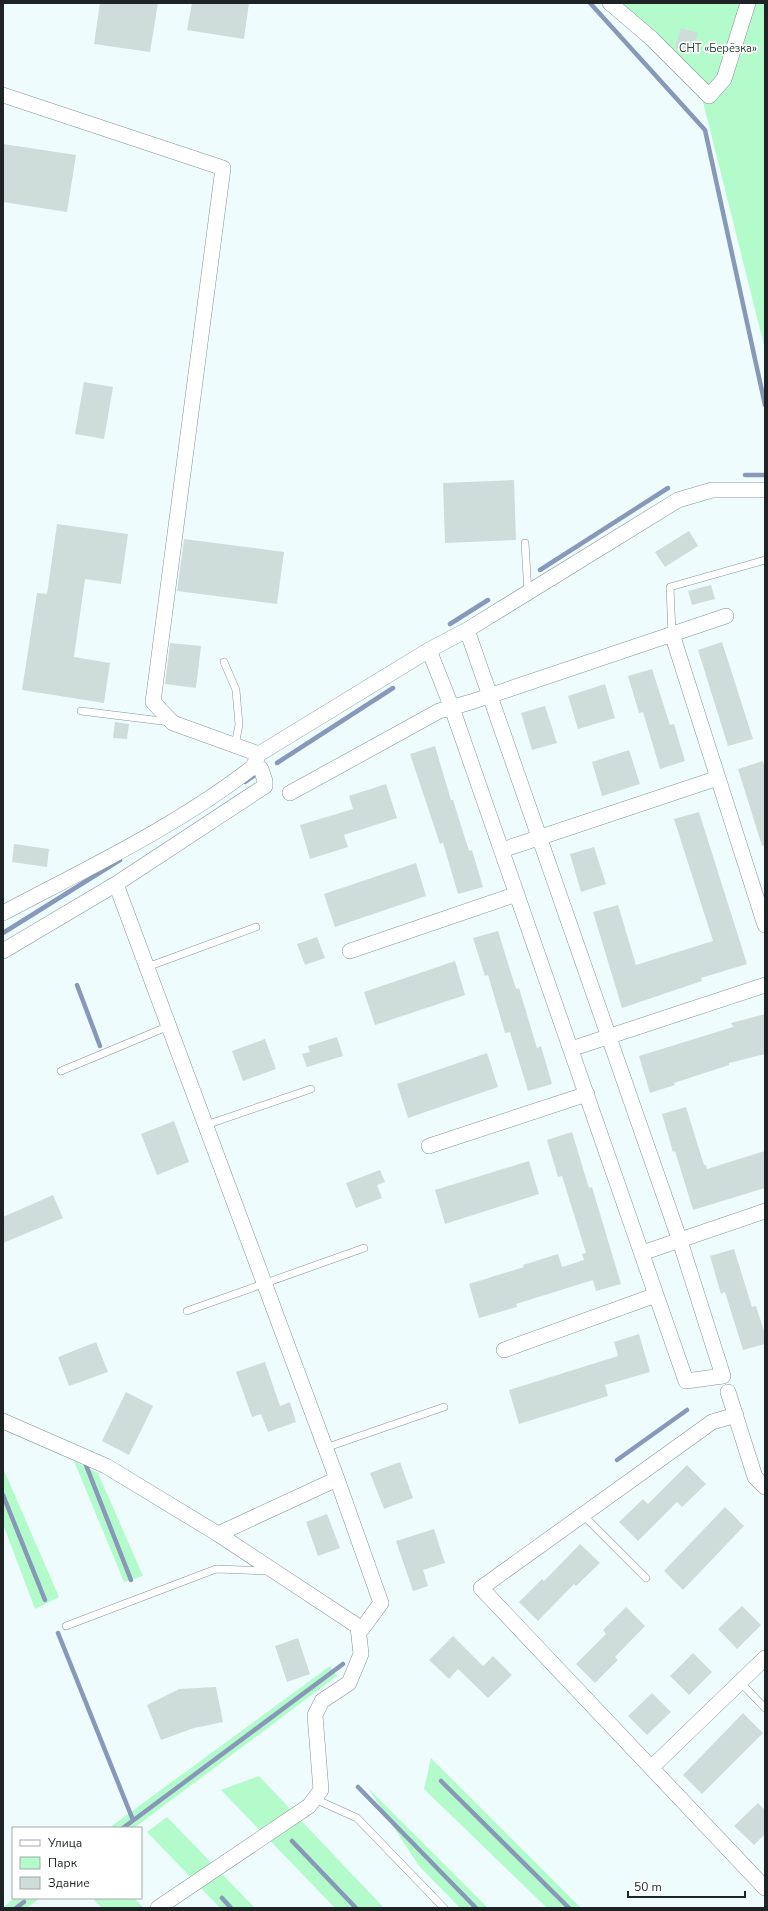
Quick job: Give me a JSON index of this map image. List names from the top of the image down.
{
  "parks": ["СНТ «Берёзка»"],
  "legend": ["Улица", "Парк", "Здание"],
  "scale_bar": "50 m"
}
